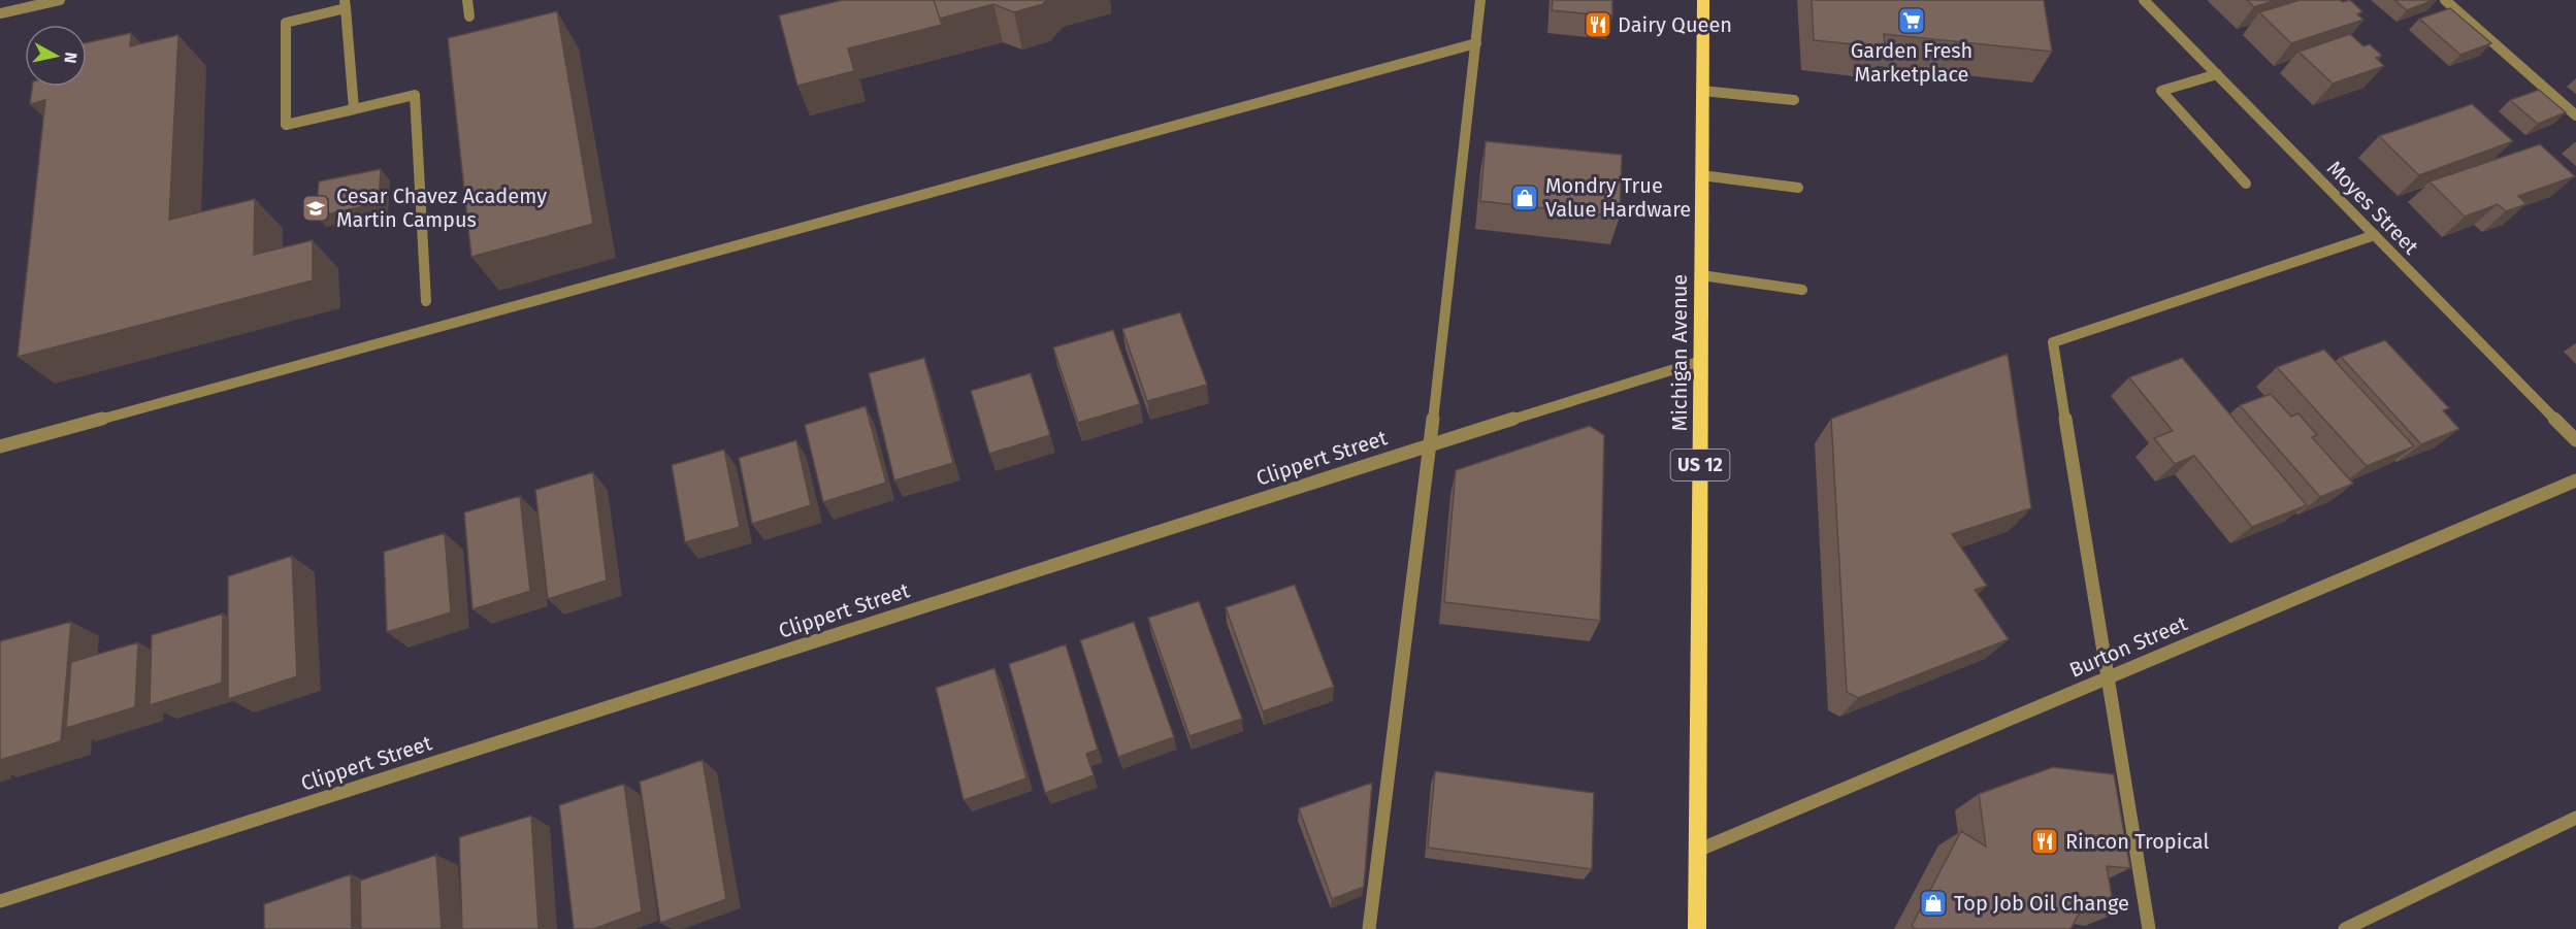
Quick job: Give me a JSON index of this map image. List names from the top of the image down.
{
  "streets": {
    "main road": ["Michigan Avenue", "US 12"],
    "street": ["Moyes Street", "Clippert Street", "Burton Street"]
  },
  "crossings": [
    ["Michigan Avenue", "Clippert Street"],
    ["Michigan Avenue", "Burton Street"]
  ],
  "places": {
    "supermarket": ["Garden Fresh Marketplace"],
    "restaurant": ["Dairy Queen", "Rincon Tropical"],
    "shop": ["Mondry True Value Hardware", "Top Job Oil Change"],
    "school or university": ["Cesar Chavez Academy Martin Campus"]
  },
  "north": "right"
}
